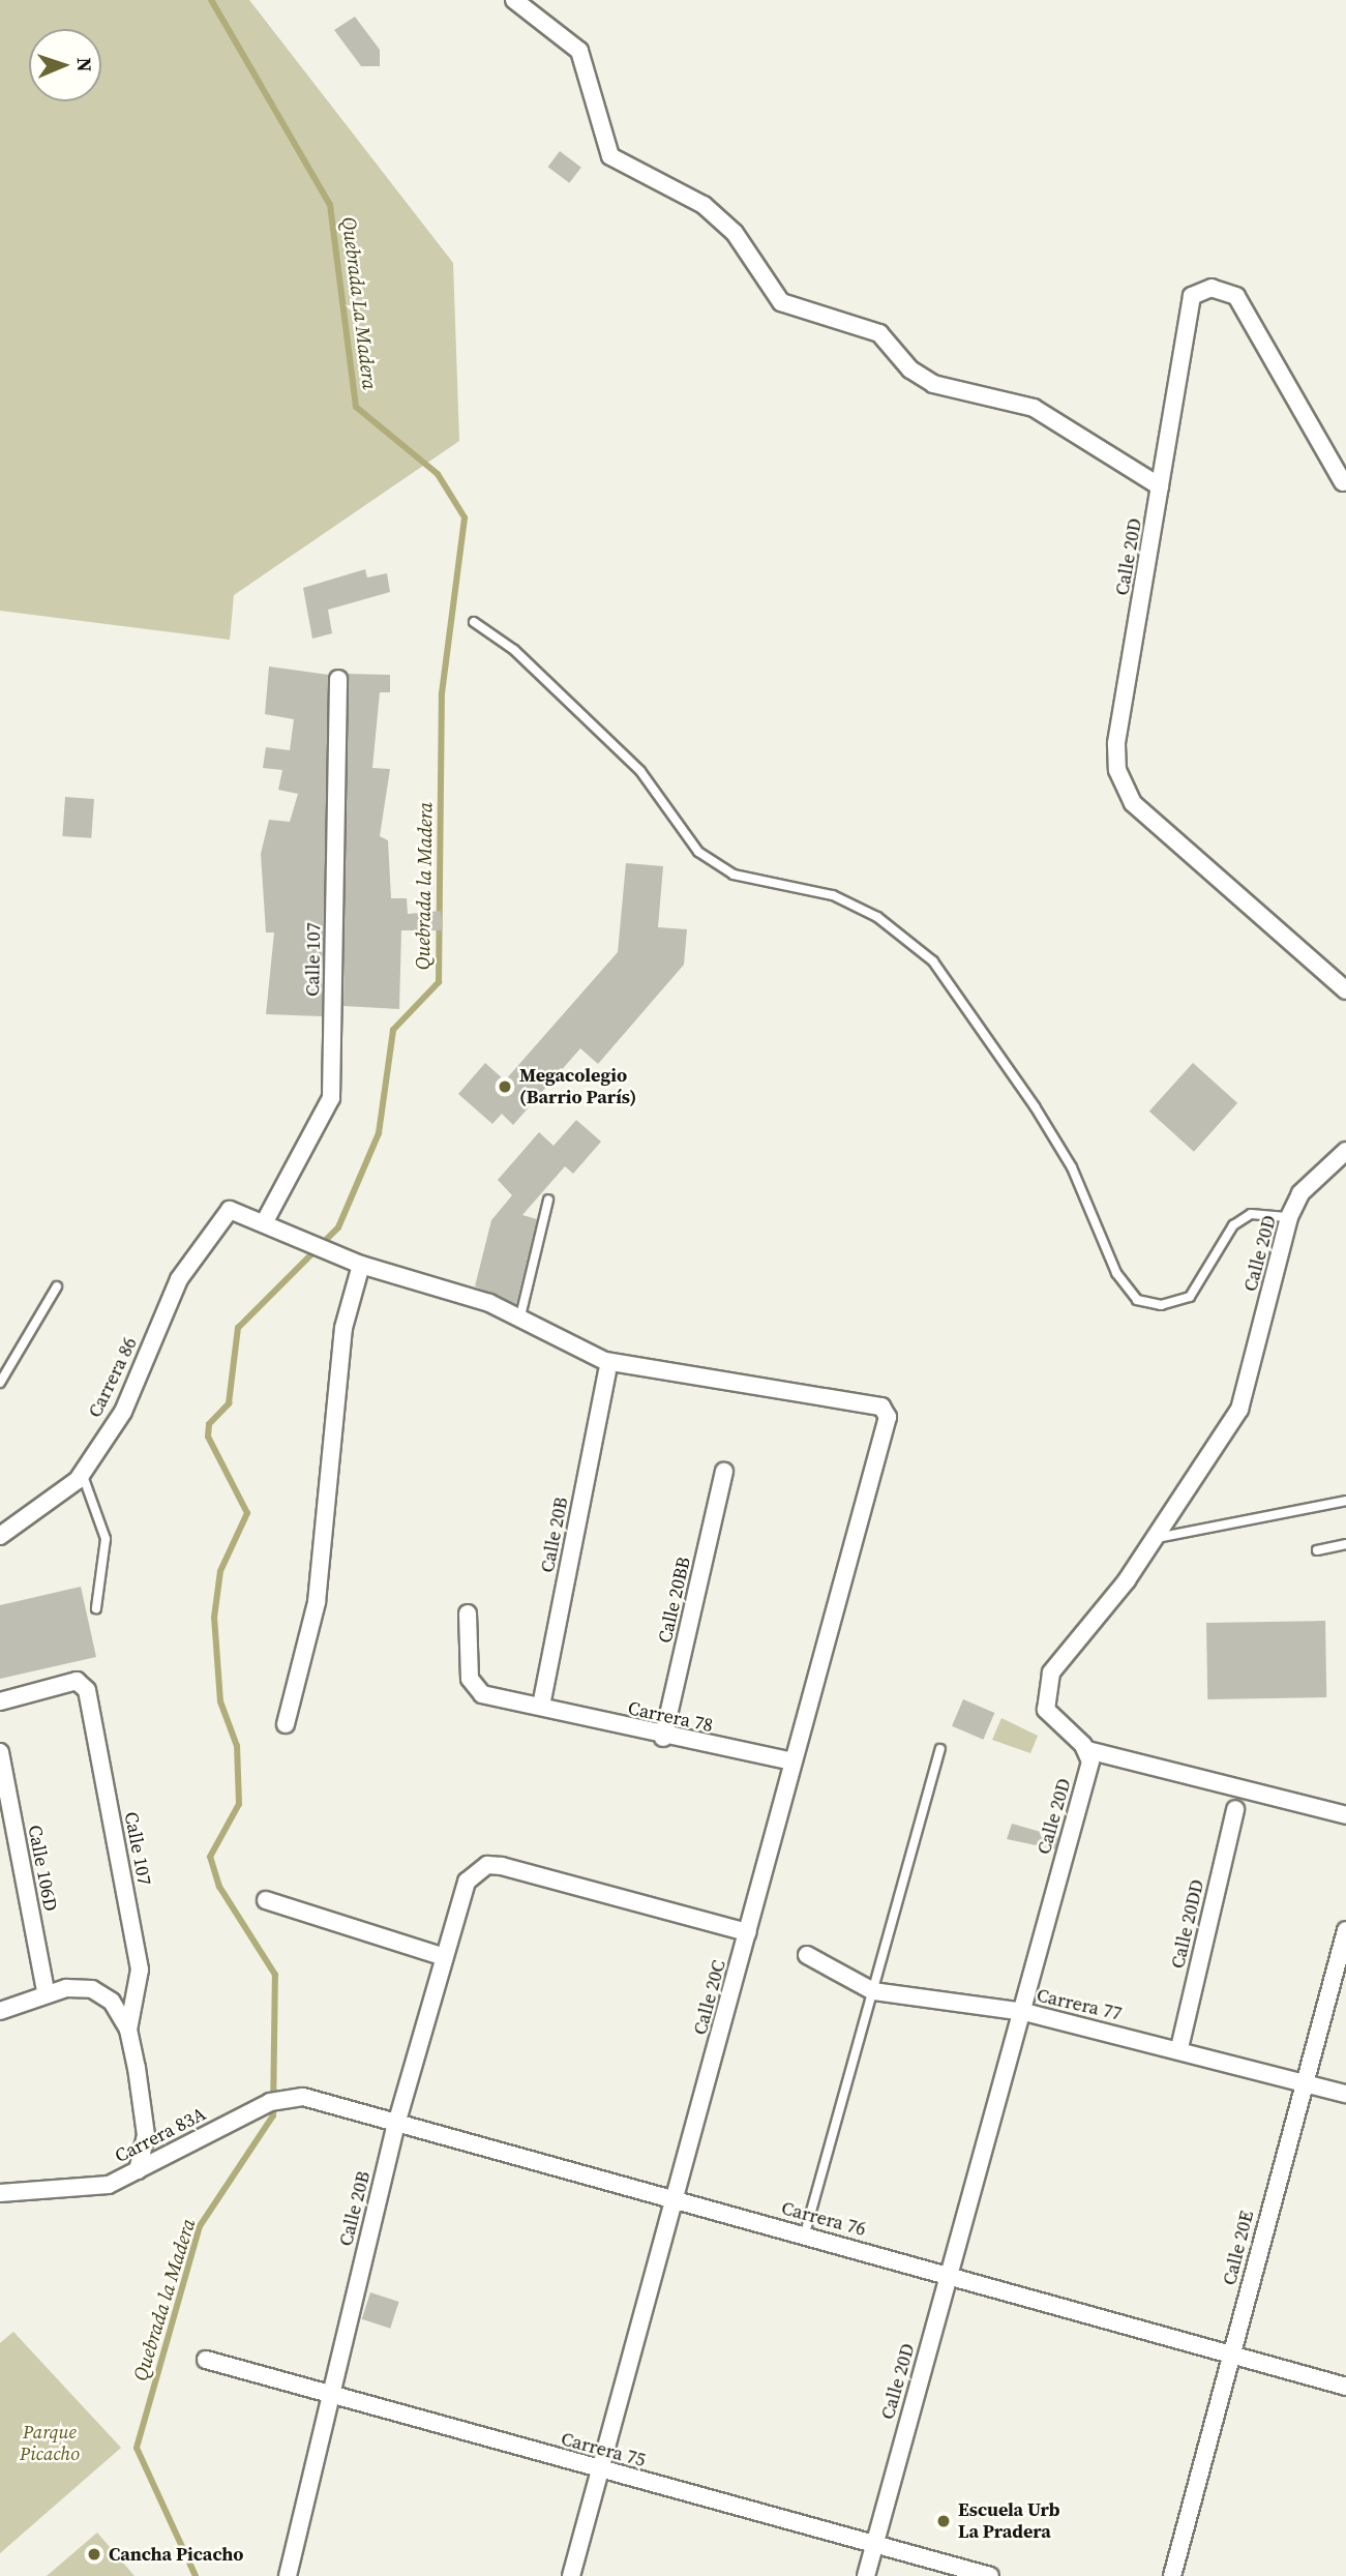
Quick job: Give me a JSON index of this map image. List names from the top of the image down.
{
  "streets": {
    "street": [
      "Calle 20D",
      "Calle 107",
      "Carrera 86",
      "Calle 20B",
      "Calle 20BB",
      "Carrera 78",
      "Calle 106D",
      "Calle 20DD",
      "Calle 20C",
      "Carrera 77",
      "Carrera 83A",
      "Carrera 76",
      "Calle 20E",
      "Carrera 75"
    ]
  },
  "crossings": [
    ["Calle 20D", "Carrera 77"],
    ["Calle 20D", "Carrera 76"],
    ["Calle 20D", "Carrera 75"],
    ["Calle 107", "Carrera 86"],
    ["Calle 107", "Calle 106D"],
    ["Calle 107", "Carrera 83A"],
    ["Calle 20B", "Carrera 78"],
    ["Calle 20B", "Calle 20C"],
    ["Calle 20B", "Carrera 76"],
    ["Calle 20B", "Carrera 75"],
    ["Calle 20BB", "Carrera 78"],
    ["Carrera 78", "Calle 20C"],
    ["Calle 20DD", "Carrera 77"],
    ["Calle 20C", "Carrera 76"],
    ["Calle 20C", "Carrera 75"],
    ["Carrera 77", "Calle 20E"],
    ["Carrera 83A", "Carrera 76"],
    ["Carrera 76", "Calle 20E"]
  ],
  "water": ["Quebrada La Madera", "Quebrada la Madera"],
  "parks": ["Parque Picacho"],
  "places": ["Megacolegio (Barrio París)", "Escuela Urb La Pradera", "Cancha Picacho"],
  "north": "right"
}
